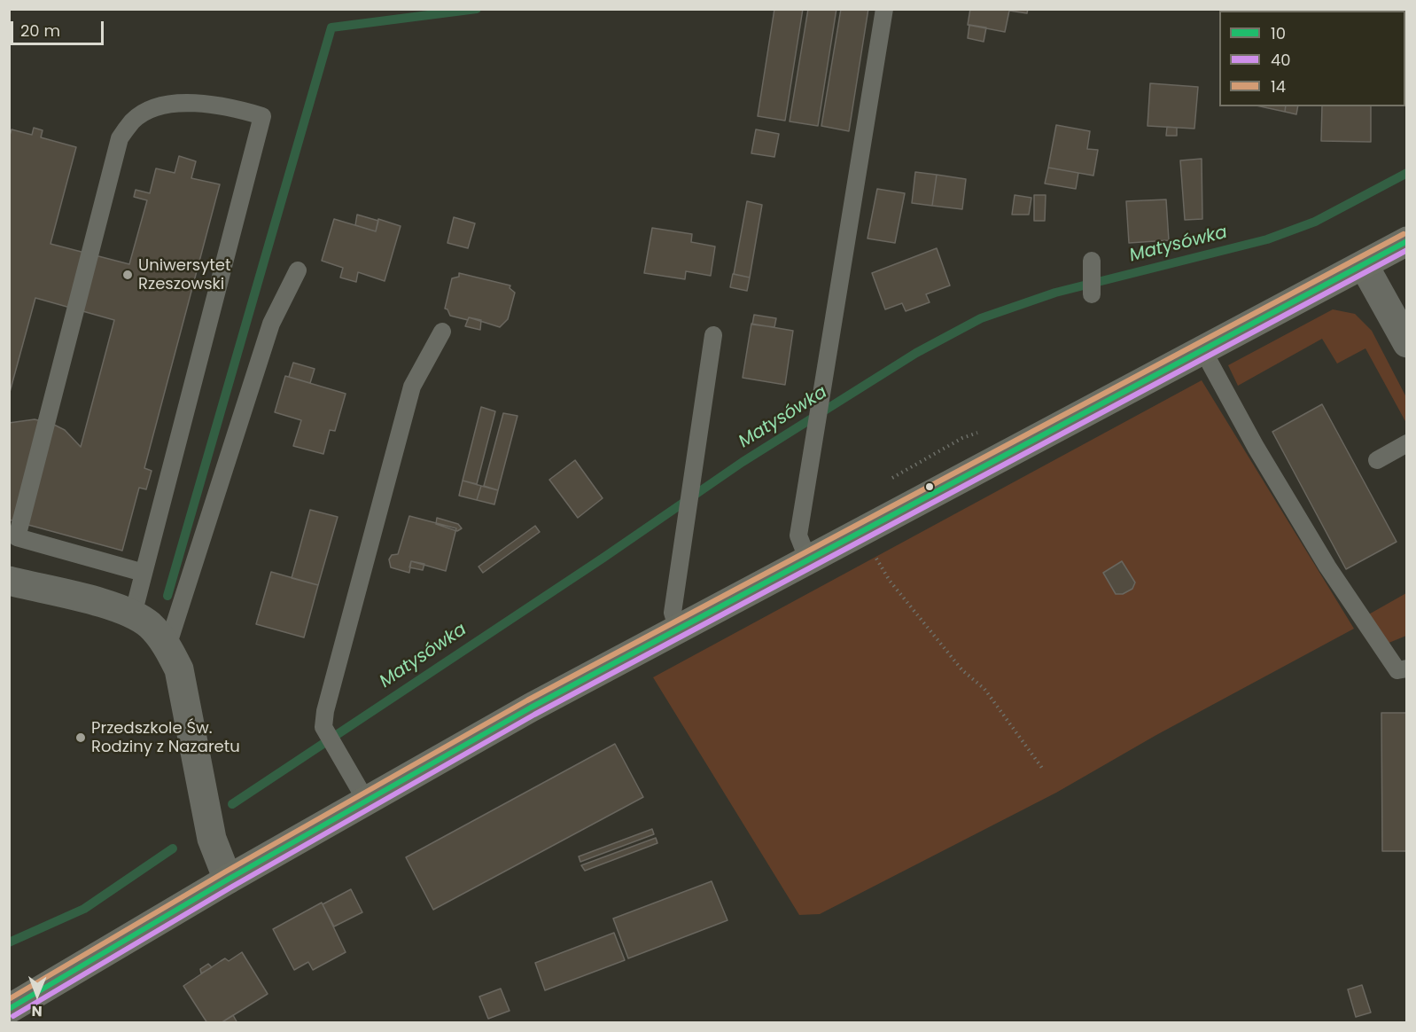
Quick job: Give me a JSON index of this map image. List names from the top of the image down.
{
  "water": ["Matysówka"],
  "places": ["Uniwersytet Rzeszowski", "Przedszkole Św. Rodziny z Nazaretu"],
  "lines": ["transit line 14", "transit line 10", "transit line 40"],
  "legend": ["10", "40", "14"],
  "scale_bar": "20 m",
  "north": "bottom"
}
